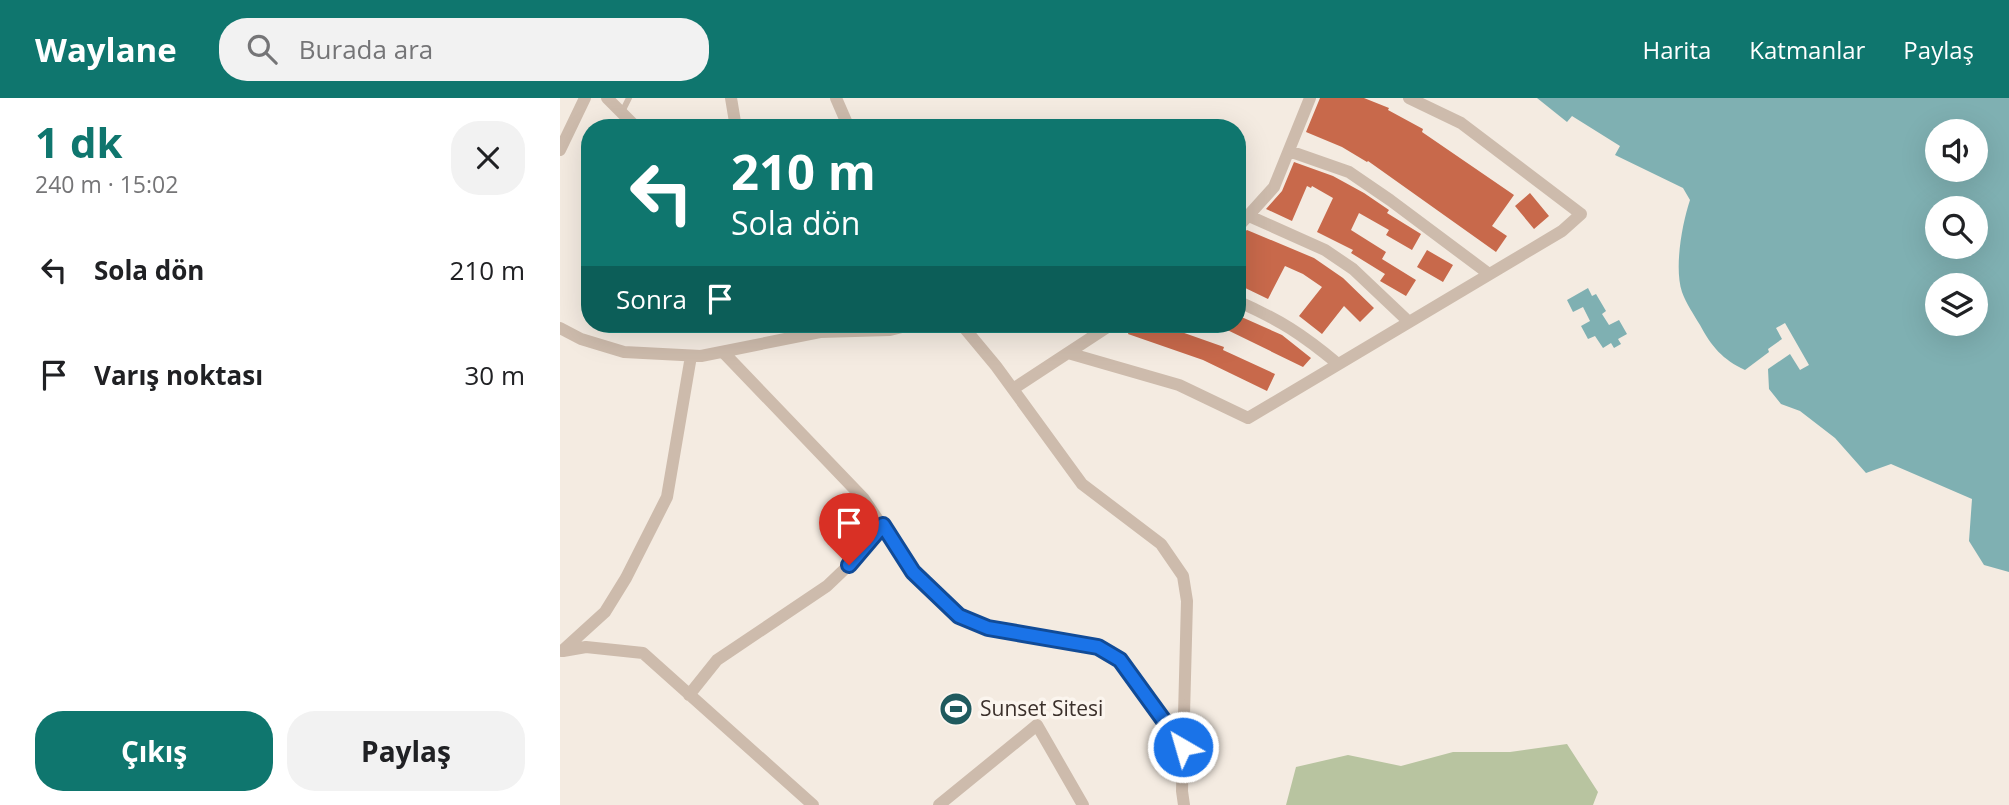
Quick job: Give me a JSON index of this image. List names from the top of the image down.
{
  "places": {
    "sports": ["Sunset Sitesi"]
  },
  "page": {
    "header": "Waylane",
    "search": "Burada ara",
    "nav": ["Harita", "Katmanlar", "Paylaş"],
    "heading": ["1 dk", "240 m · 15:02"],
    "turn": ["210 m", "Sola dön"],
    "list": [
      {
        "name": "Sola dön",
        "value": "210 m"
      },
      {
        "name": "Varış noktası",
        "value": "30 m"
      }
    ],
    "then": "Sonra",
    "buttons": ["Çıkış", "Paylaş"]
  }
}
